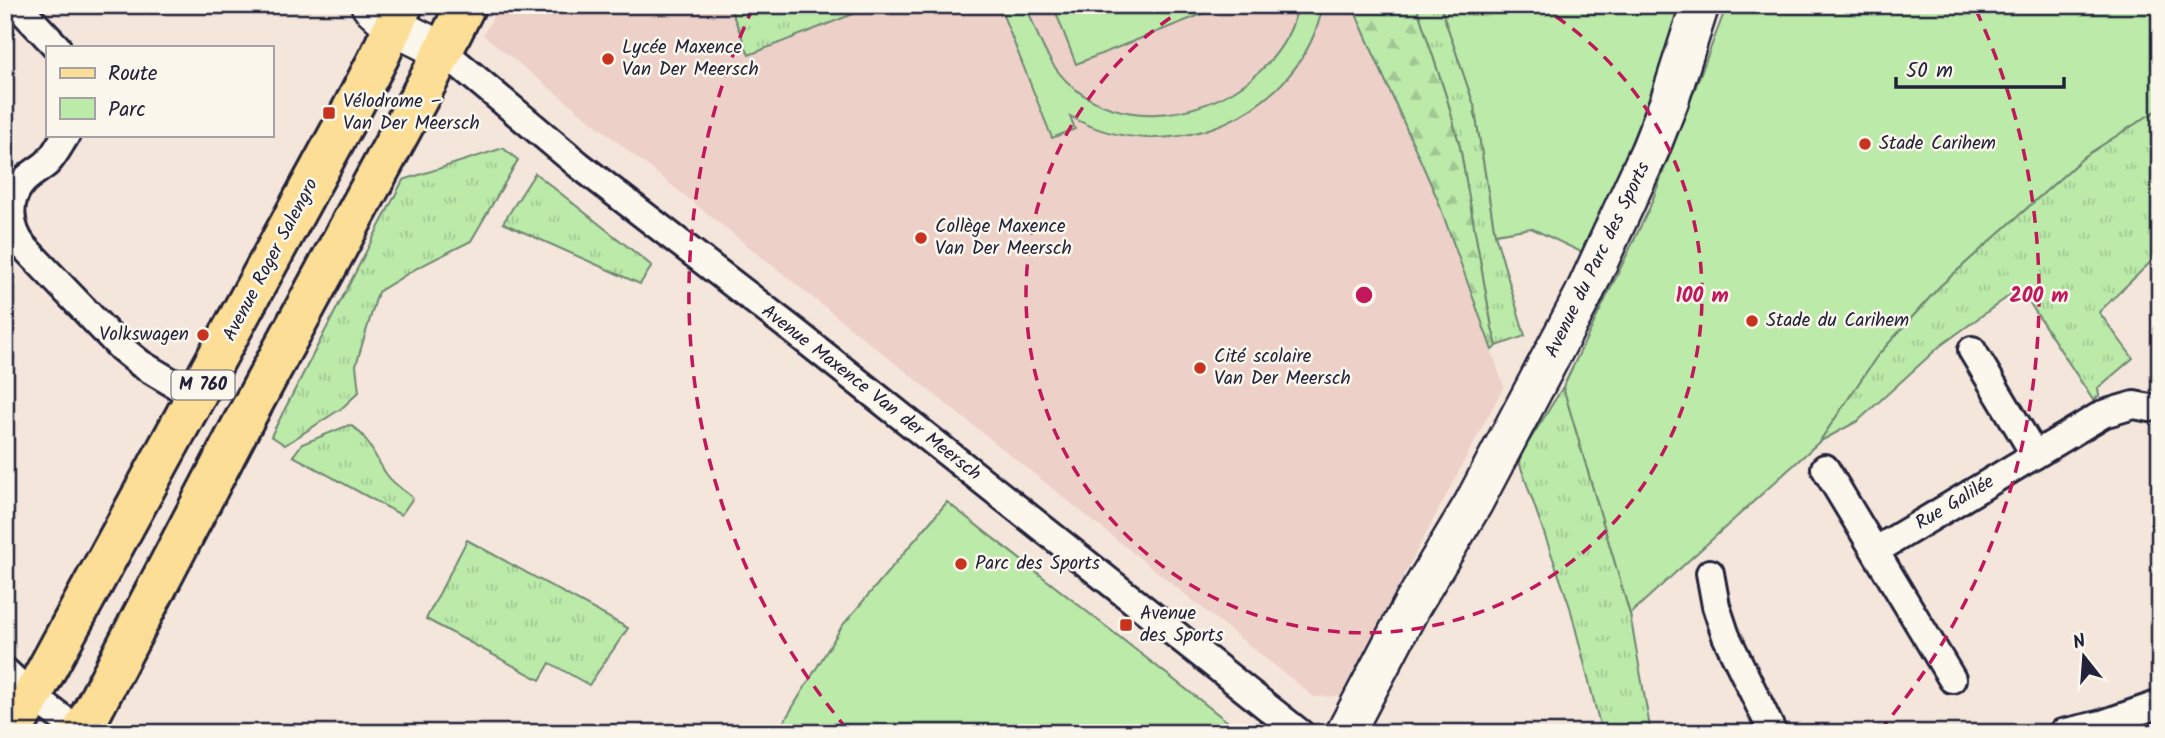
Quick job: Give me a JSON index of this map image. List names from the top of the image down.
{
  "streets": {
    "main road": ["Avenue Roger Salengro", "M 760"],
    "street": ["Avenue du Parc des Sports", "Avenue Maxence Van der Meersch", "Rue Galilée"]
  },
  "crossings": [
    ["M 760", "Avenue Maxence Van der Meersch"]
  ],
  "places": {
    "other": [
      "Lycée Maxence Van Der Meersch",
      "Stade Carihem",
      "Collège Maxence Van Der Meersch",
      "Stade du Carihem",
      "Volkswagen",
      "Cité scolaire Van Der Meersch",
      "Parc des Sports"
    ],
    "transit": ["Vélodrome – Van Der Meersch", "Avenue des Sports"]
  },
  "legend": ["Route", "Parc"],
  "scale_bar": "50 m",
  "north": "top",
  "rings": ["100 m", "200 m"]
}
